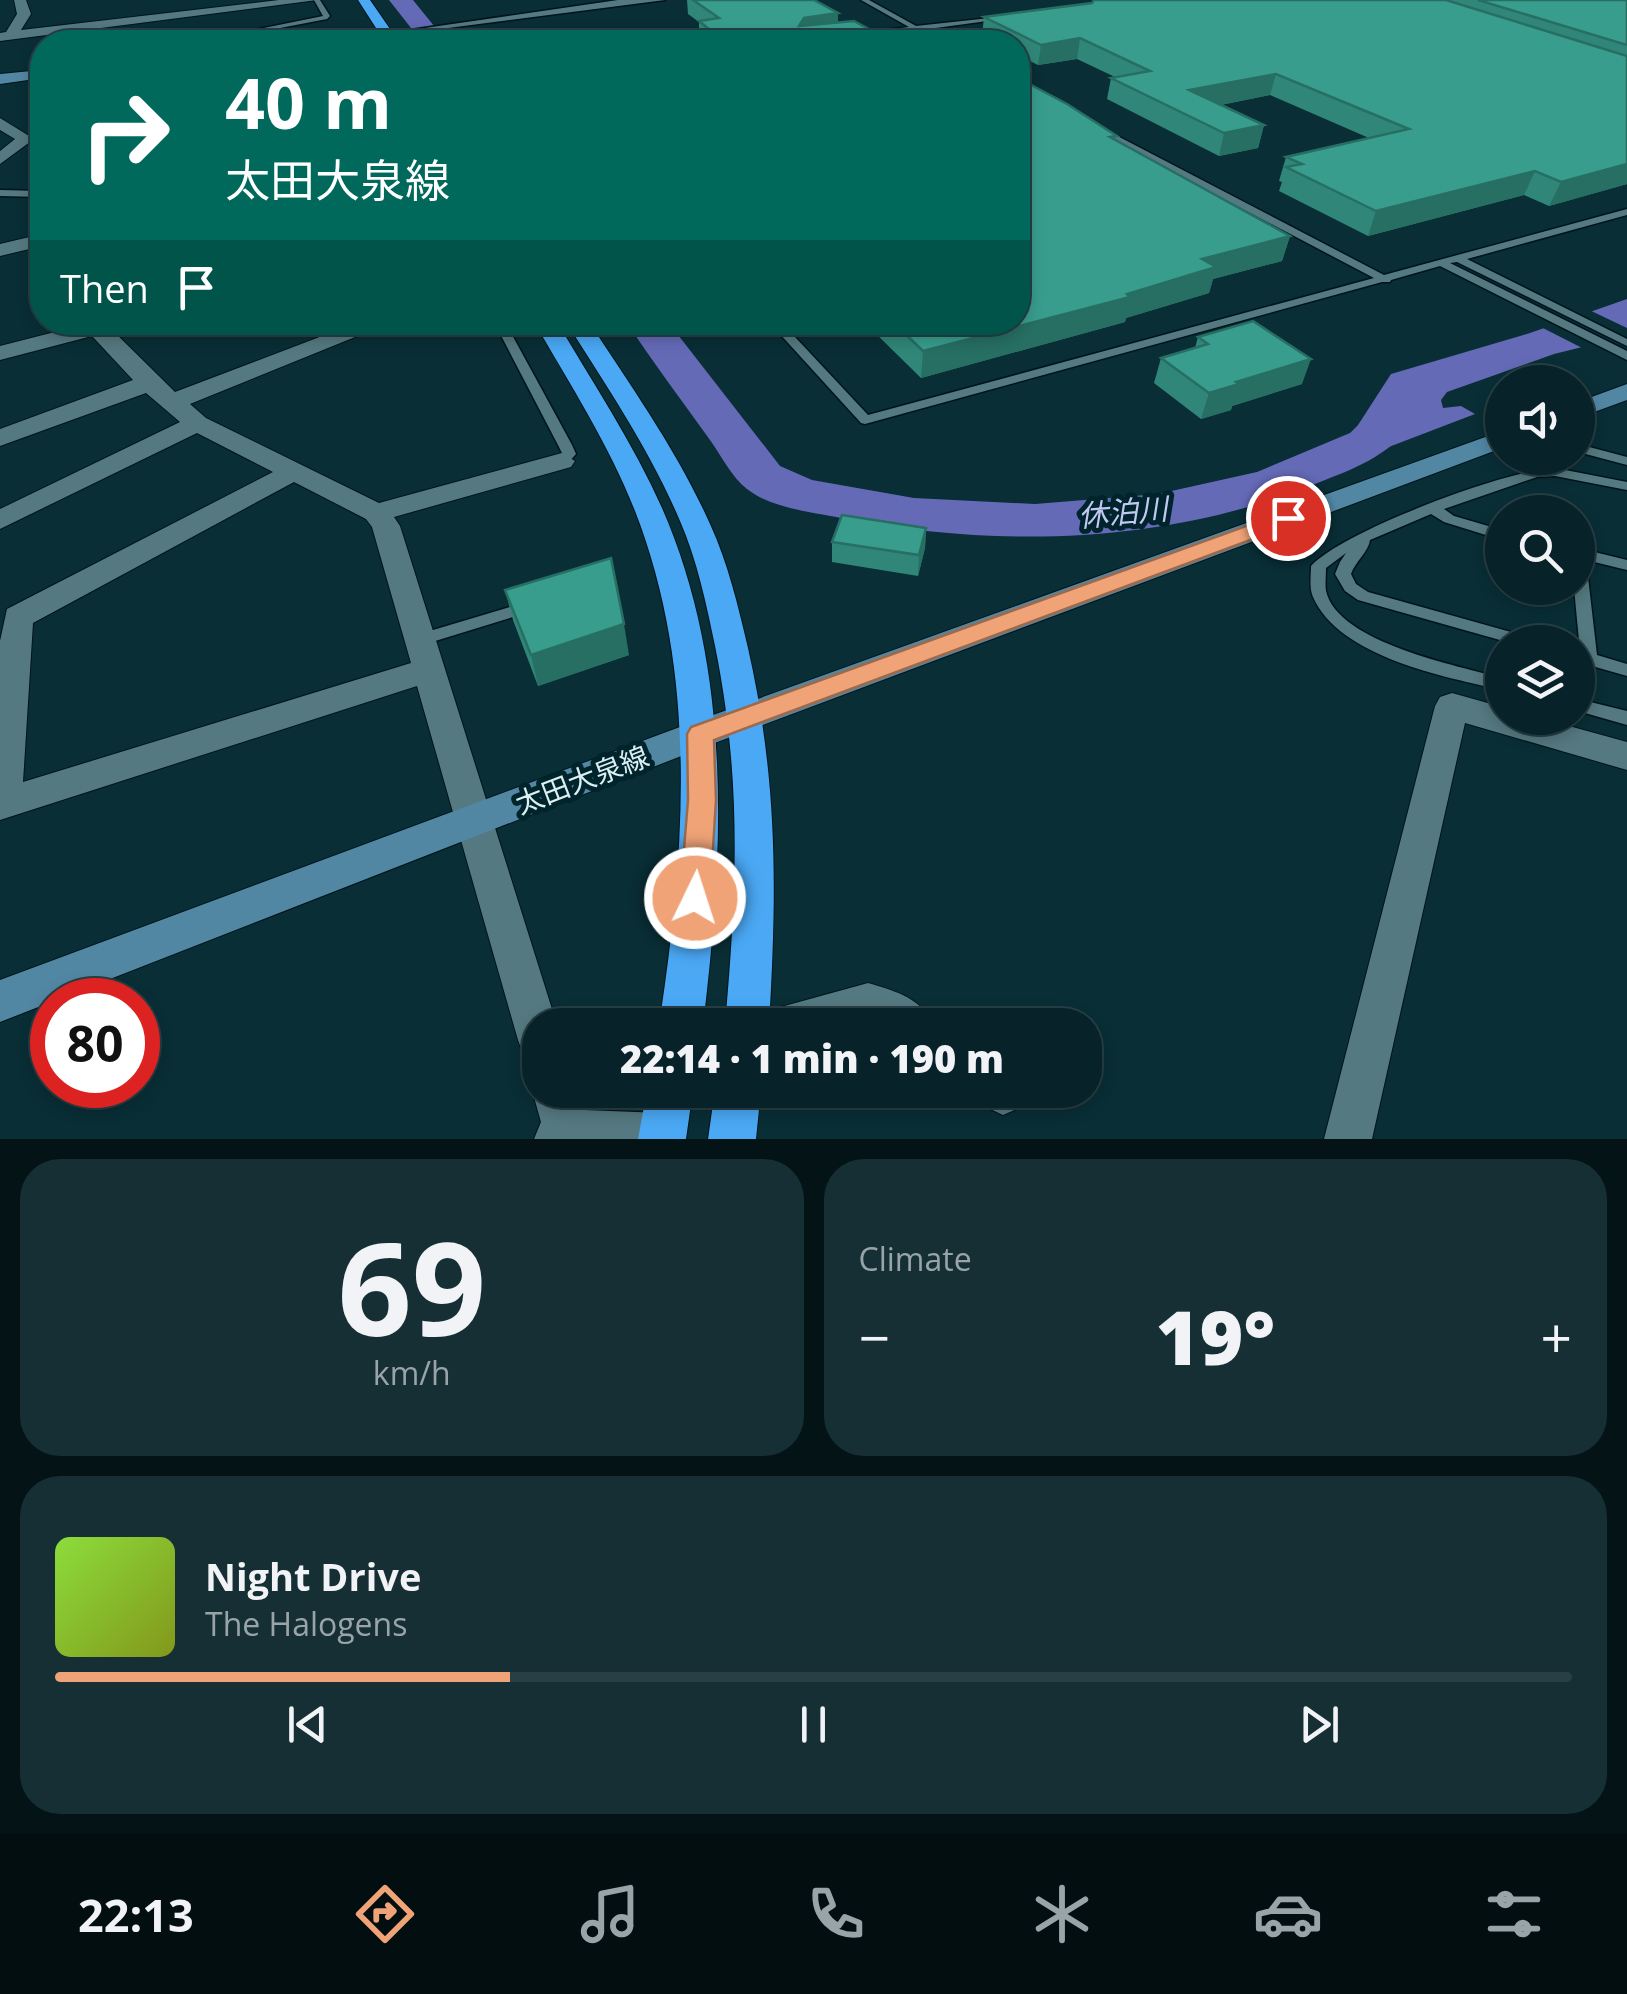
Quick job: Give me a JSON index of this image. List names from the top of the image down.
{
  "streets": {
    "main road": ["太田大泉線"]
  },
  "water": ["休泊川"],
  "page": {
    "turn": ["40 m", "太田大泉線"],
    "then": "Then",
    "limit": "80",
    "trip": "22:14 · 1 min · 190 m",
    "tile": [
      ["69", "km/h"],
      "Climate"
    ],
    "heat": ["−", "19°", "+"],
    "song": ["Night Drive", "The Halogens"],
    "tabs": "22:13"
  }
}
